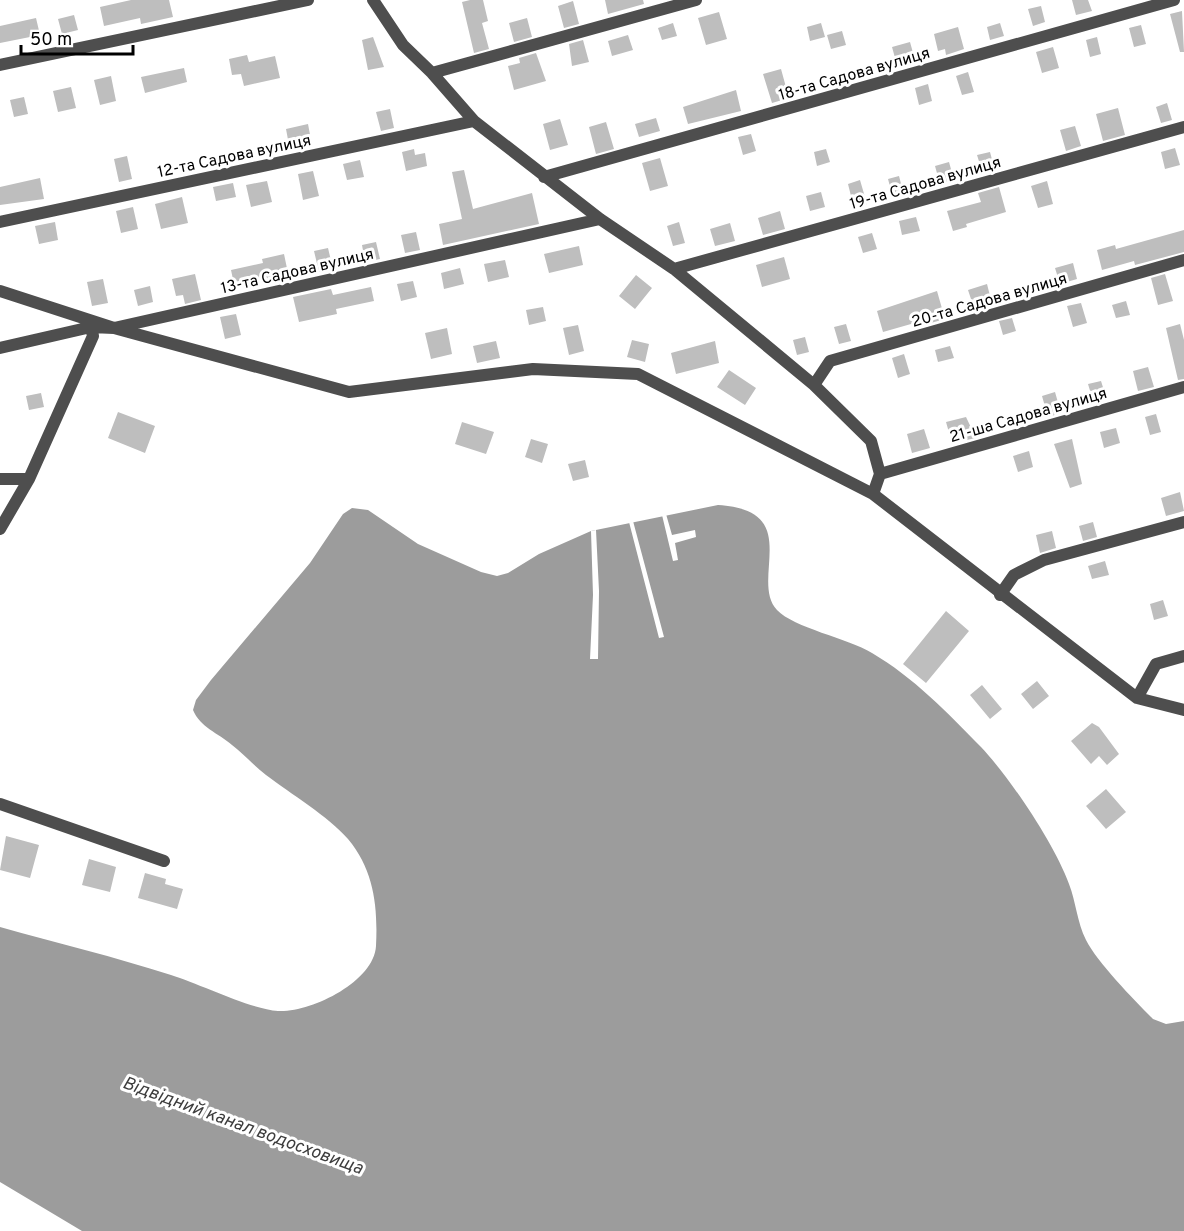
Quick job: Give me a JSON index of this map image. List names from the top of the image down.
{
  "streets": {
    "street": [
      "18-та Садова вулиця",
      "12-та Садова вулиця",
      "19-та Садова вулиця",
      "13-та Садова вулиця",
      "20-та Садова вулиця",
      "21-ша Садова вулиця"
    ]
  },
  "water": ["Відвідний канал водосховища"],
  "scale_bar": "50 m"
}
